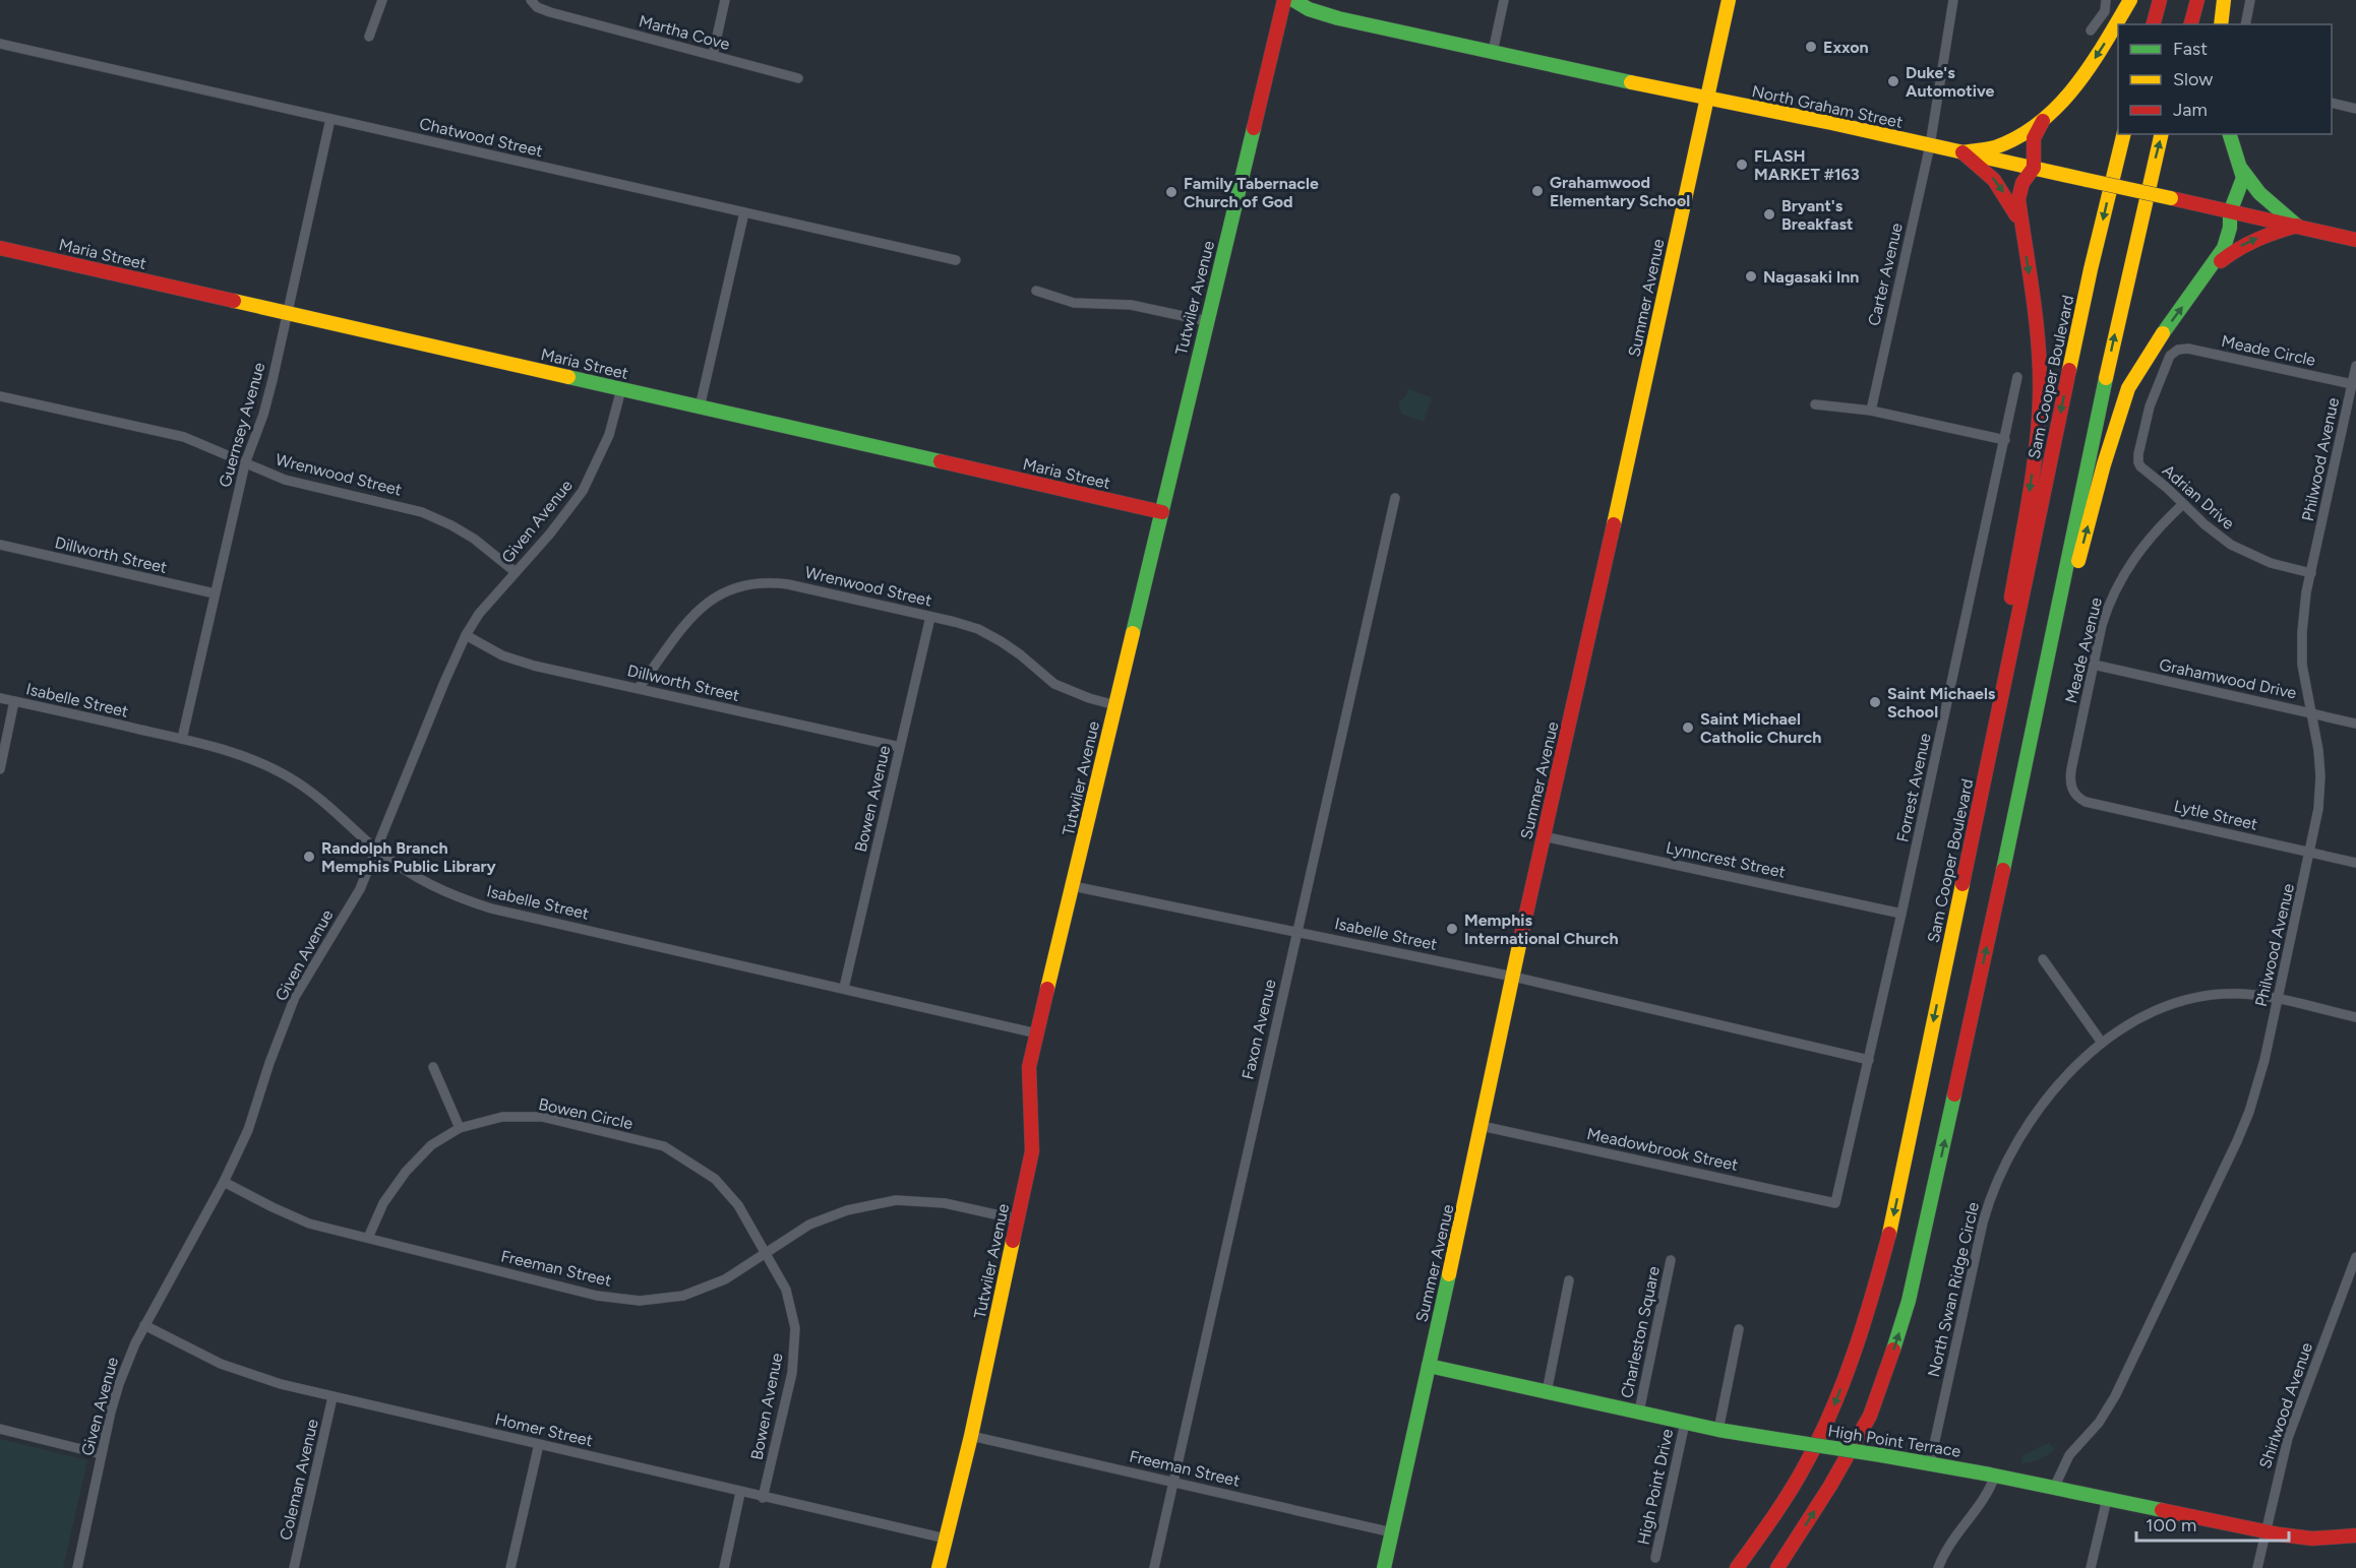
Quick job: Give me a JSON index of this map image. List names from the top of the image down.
{
  "streets": {
    "main road": [
      "North Graham Street",
      "Maria Street",
      "Tutwiler Avenue",
      "Summer Avenue",
      "Sam Cooper Boulevard",
      "High Point Terrace"
    ],
    "street": [
      "Martha Cove",
      "Chatwood Street",
      "Carter Avenue",
      "Meade Circle",
      "Guernsey Avenue",
      "Philwood Avenue",
      "Wrenwood Street",
      "Adrian Drive",
      "Given Avenue",
      "Dillworth Street",
      "Meade Avenue",
      "Grahamwood Drive",
      "Isabelle Street",
      "Forrest Avenue",
      "Bowen Avenue",
      "Lytle Street",
      "Lynncrest Street",
      "Faxon Avenue",
      "Bowen Circle",
      "Meadowbrook Street",
      "Freeman Street",
      "North Swan Ridge Circle",
      "Charleston Square",
      "Shirlwood Avenue",
      "Homer Street",
      "Coleman Avenue",
      "High Point Drive"
    ]
  },
  "crossings": [
    ["North Graham Street", "Carter Avenue"],
    ["North Graham Street", "Summer Avenue"],
    ["Chatwood Street", "Guernsey Avenue"],
    ["Maria Street", "Tutwiler Avenue"],
    ["Maria Street", "Guernsey Avenue"],
    ["Maria Street", "Given Avenue"],
    ["Tutwiler Avenue", "Wrenwood Street"],
    ["Tutwiler Avenue", "Isabelle Street"],
    ["Tutwiler Avenue", "Freeman Street"],
    ["Tutwiler Avenue", "Homer Street"],
    ["Summer Avenue", "Isabelle Street"],
    ["Summer Avenue", "Lynncrest Street"],
    ["Summer Avenue", "Meadowbrook Street"],
    ["Summer Avenue", "Freeman Street"],
    ["Summer Avenue", "High Point Terrace"],
    ["Meade Circle", "Philwood Avenue"],
    ["Meade Circle", "Adrian Drive"],
    ["Guernsey Avenue", "Wrenwood Street"],
    ["Guernsey Avenue", "Dillworth Street"],
    ["Guernsey Avenue", "Isabelle Street"],
    ["Philwood Avenue", "Adrian Drive"],
    ["Philwood Avenue", "Grahamwood Drive"],
    ["Philwood Avenue", "Lytle Street"],
    ["Philwood Avenue", "North Swan Ridge Circle"],
    ["Philwood Avenue", "High Point Terrace"],
    ["Wrenwood Street", "Given Avenue"],
    ["Wrenwood Street", "Dillworth Street"],
    ["Wrenwood Street", "Bowen Avenue"],
    ["Adrian Drive", "Meade Avenue"],
    ["Given Avenue", "Dillworth Street"],
    ["Given Avenue", "Isabelle Street"],
    ["Given Avenue", "Freeman Street"],
    ["Given Avenue", "Homer Street"],
    ["Dillworth Street", "Bowen Avenue"],
    ["Meade Avenue", "Grahamwood Drive"],
    ["Meade Avenue", "Lytle Street"],
    ["Isabelle Street", "Forrest Avenue"],
    ["Isabelle Street", "Bowen Avenue"],
    ["Isabelle Street", "Faxon Avenue"],
    ["Forrest Avenue", "Lynncrest Street"],
    ["Forrest Avenue", "Meadowbrook Street"],
    ["Bowen Avenue", "Bowen Circle"],
    ["Bowen Avenue", "Freeman Street"],
    ["Bowen Avenue", "Homer Street"],
    ["Faxon Avenue", "Freeman Street"],
    ["Bowen Circle", "Freeman Street"],
    ["North Swan Ridge Circle", "High Point Terrace"],
    ["Charleston Square", "High Point Terrace"],
    ["Shirlwood Avenue", "High Point Terrace"],
    ["Homer Street", "Coleman Avenue"],
    ["High Point Terrace", "High Point Drive"]
  ],
  "places": [
    "Exxon",
    "Duke's Automotive",
    "FLASH MARKET #163",
    "Grahamwood Elementary School",
    "Family Tabernacle Church of God",
    "Bryant's Breakfast",
    "Nagasaki Inn",
    "Saint Michaels School",
    "Saint Michael Catholic Church",
    "Randolph Branch Memphis Public Library",
    "Memphis International Church"
  ],
  "legend": ["Fast", "Slow", "Jam"],
  "scale_bar": "100 m"
}
